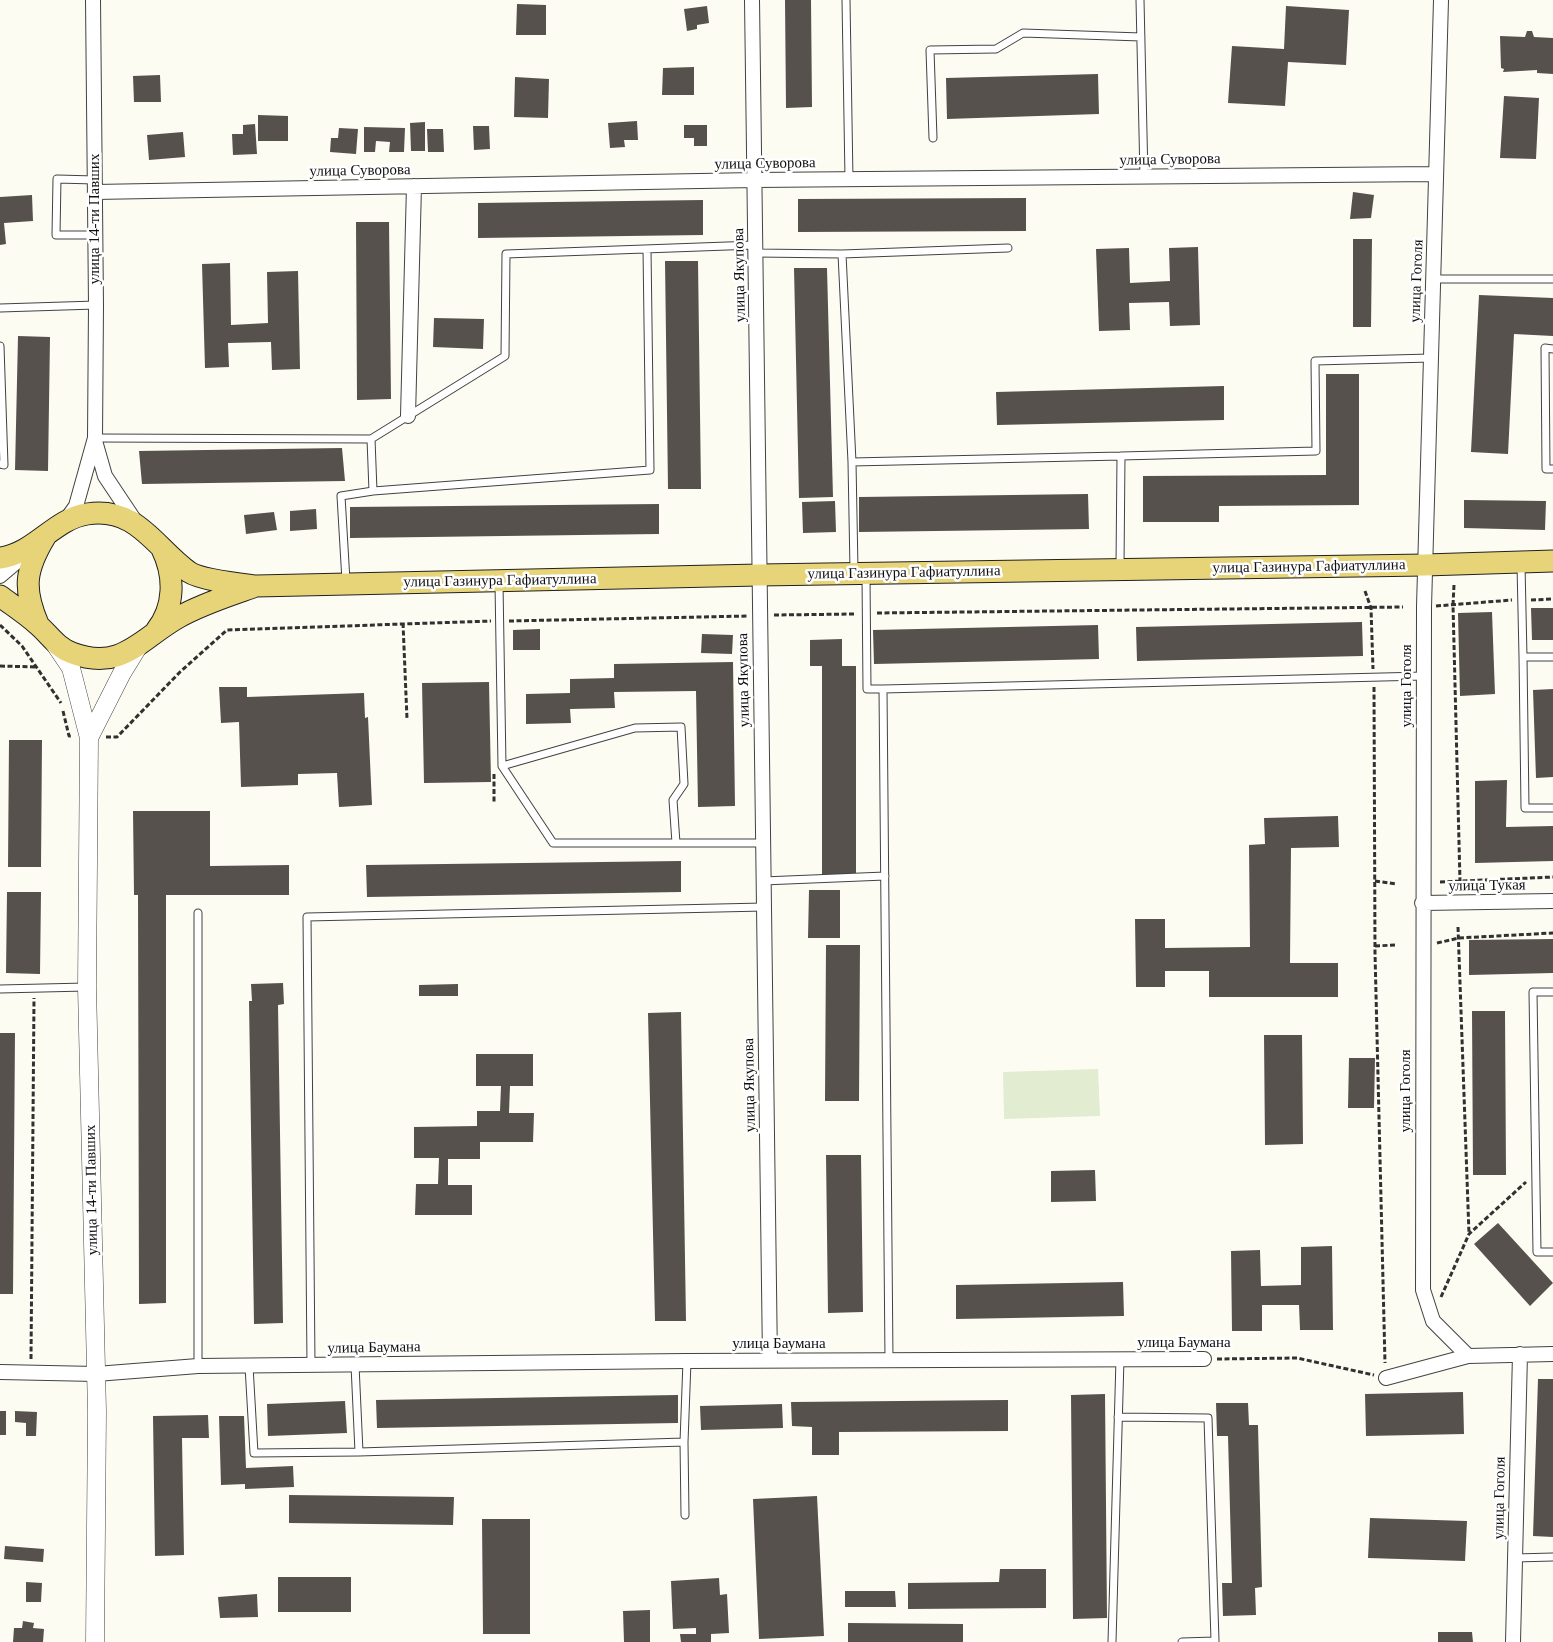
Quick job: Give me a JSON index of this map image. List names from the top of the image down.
{
  "streets": {
    "main road": ["улица Газинура Гафиатуллина"],
    "street": [
      "улица Суворова",
      "улица 14-ти Павших",
      "улица Якупова",
      "улица Гоголя",
      "улица Тукая",
      "улица Баумана"
    ]
  },
  "crossings": [
    ["улица Суворова", "улица 14-ти Павших"],
    ["улица Суворова", "улица Якупова"],
    ["улица Суворова", "улица Гоголя"],
    ["улица 14-ти Павших", "улица Баумана"],
    ["улица Якупова", "улица Газинура Гафиатуллина"],
    ["улица Якупова", "улица Баумана"],
    ["улица Гоголя", "улица Газинура Гафиатуллина"],
    ["улица Гоголя", "улица Тукая"]
  ]
}
